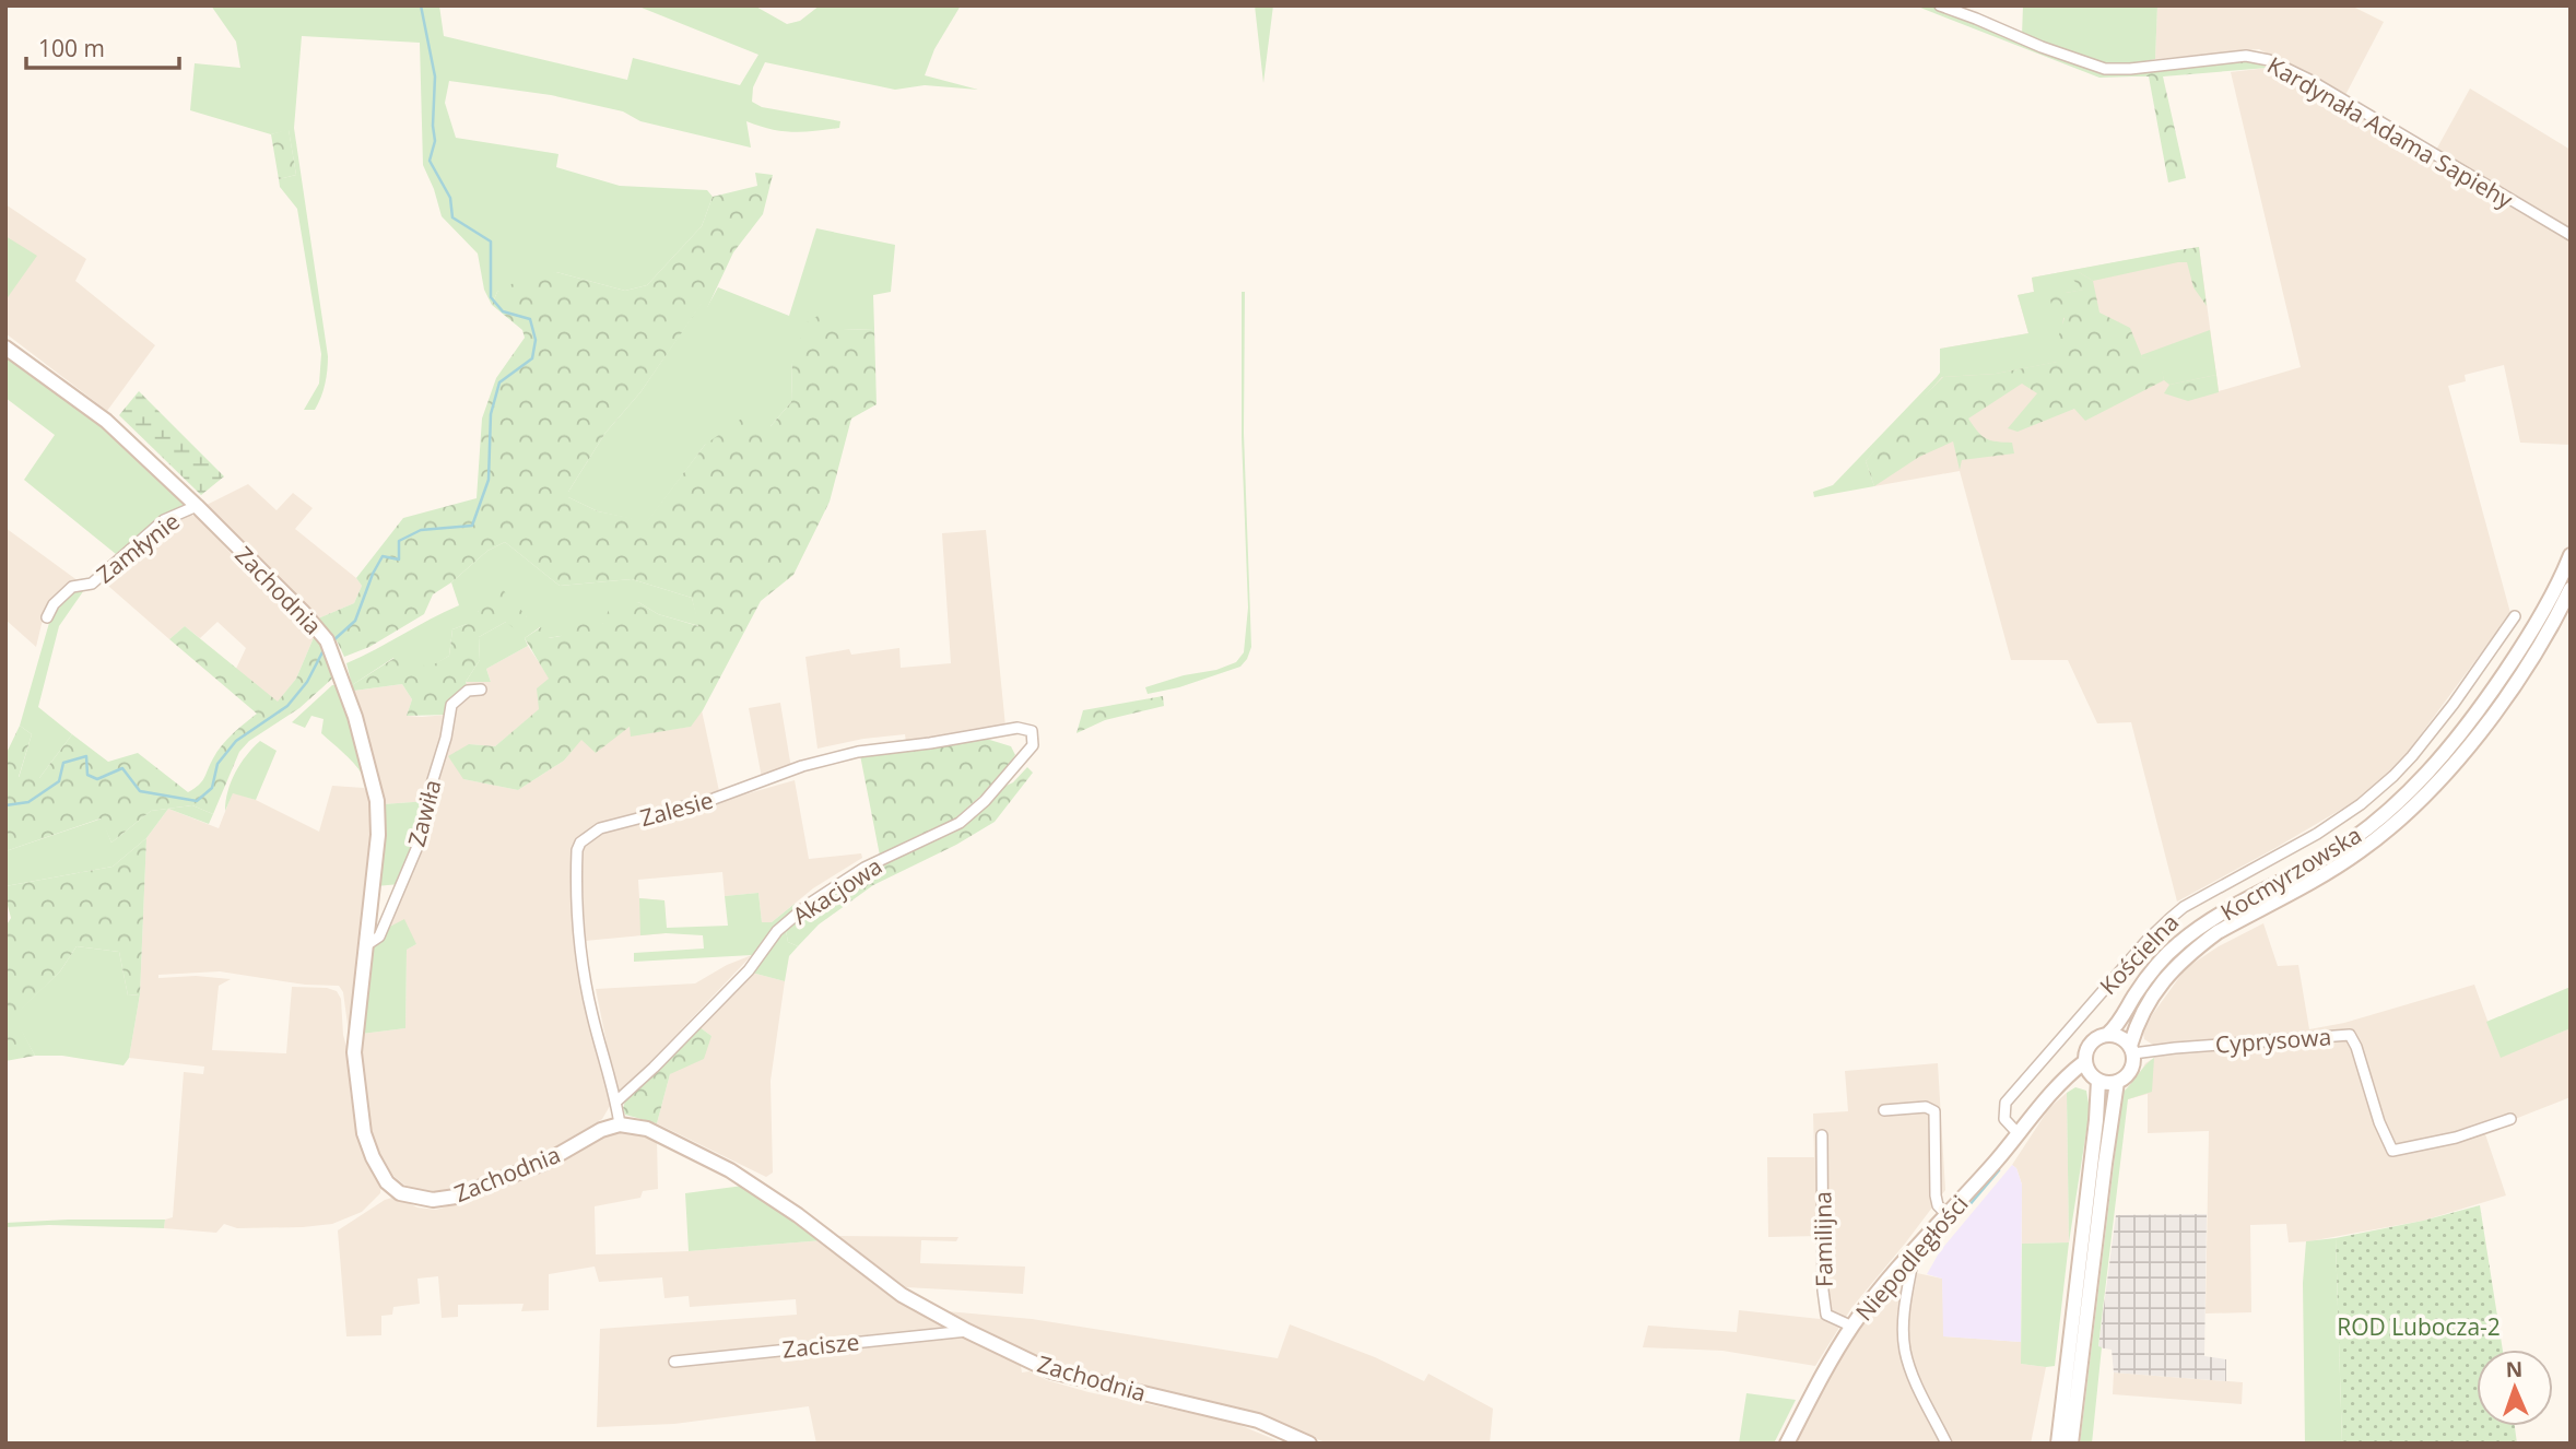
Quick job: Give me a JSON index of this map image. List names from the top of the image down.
{
  "streets": {
    "street": [
      "Kardynała Adama Sapiehy",
      "Zamłynie",
      "Zachodnia",
      "Zalesie",
      "Zawiła",
      "Kocmyrzowska",
      "Akacjowa",
      "Kościelna",
      "Cyprysowa",
      "Familijna",
      "Niepodległości",
      "Zacisze"
    ]
  },
  "crossings": [
    ["Zamłynie", "Zachodnia"],
    ["Zachodnia", "Zalesie"],
    ["Zachodnia", "Zawiła"],
    ["Zachodnia", "Zacisze"],
    ["Zalesie", "Akacjowa"],
    ["Kocmyrzowska", "Cyprysowa"],
    ["Kocmyrzowska", "Niepodległości"],
    ["Kościelna", "Niepodległości"],
    ["Cyprysowa", "Niepodległości"],
    ["Familijna", "Niepodległości"]
  ],
  "parks": ["ROD Lubocza-2"],
  "scale_bar": "100 m",
  "north": "top"
}
